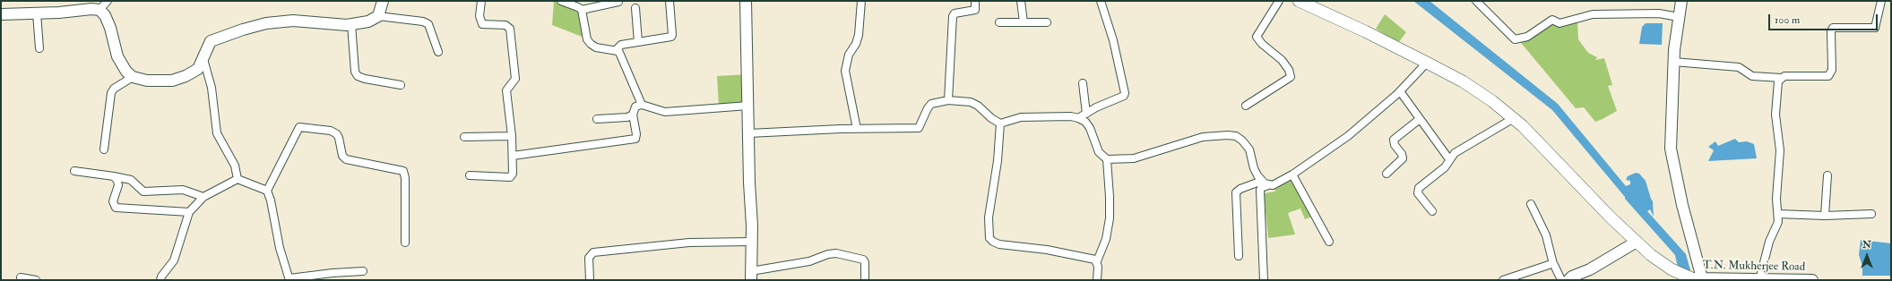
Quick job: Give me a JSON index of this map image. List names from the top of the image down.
{
  "streets": {
    "street": ["T.N. Mukherjee Road"]
  },
  "scale_bar": "100 m",
  "north": "top"
}
